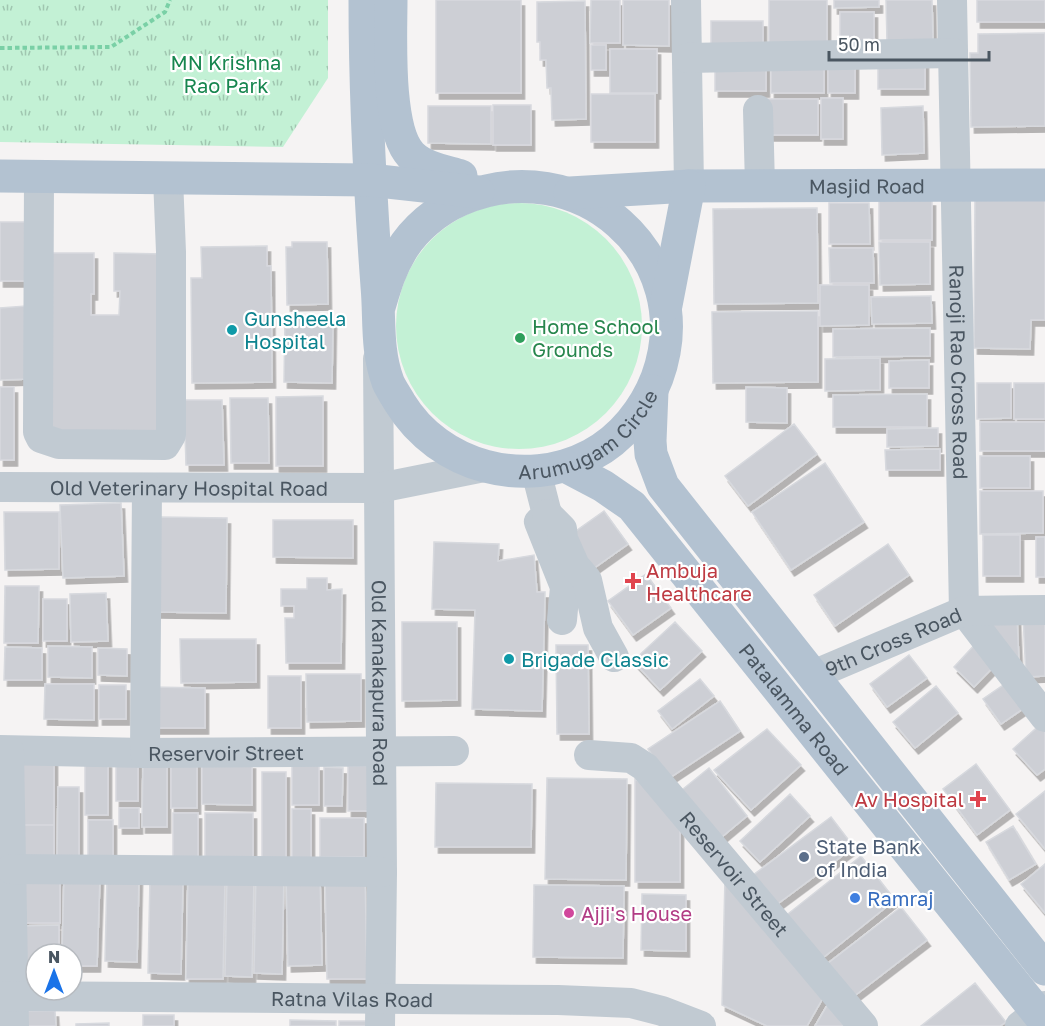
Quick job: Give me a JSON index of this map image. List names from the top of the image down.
{
  "streets": {
    "main road": ["Masjid Road", "Arumugam Circle", "Patalamma Road"],
    "street": [
      "Ranoji Rao Cross Road",
      "Old Veterinary Hospital Road",
      "9th Cross Road",
      "Old Kanakapura Road",
      "Reservoir Street",
      "Ratna Vilas Road"
    ]
  },
  "crossings": [
    ["Masjid Road", "Ranoji Rao Cross Road"],
    ["Masjid Road", "Arumugam Circle"],
    ["Ranoji Rao Cross Road", "9th Cross Road"],
    ["Arumugam Circle", "Old Veterinary Hospital Road"],
    ["Arumugam Circle", "Old Kanakapura Road"],
    ["Arumugam Circle", "Patalamma Road"],
    ["Old Veterinary Hospital Road", "Old Kanakapura Road"],
    ["9th Cross Road", "Patalamma Road"],
    ["Old Kanakapura Road", "Reservoir Street"],
    ["Old Kanakapura Road", "Ratna Vilas Road"]
  ],
  "parks": ["MN Krishna Rao Park"],
  "places": {
    "other": [
      "Gunsheela Hospital",
      "Home School Grounds",
      "Brigade Classic",
      "State Bank of India",
      "Ramraj",
      "Ajji's House"
    ],
    "health": ["Ambuja Healthcare", "Av Hospital"]
  },
  "scale_bar": "50 m",
  "north": "top"
}
